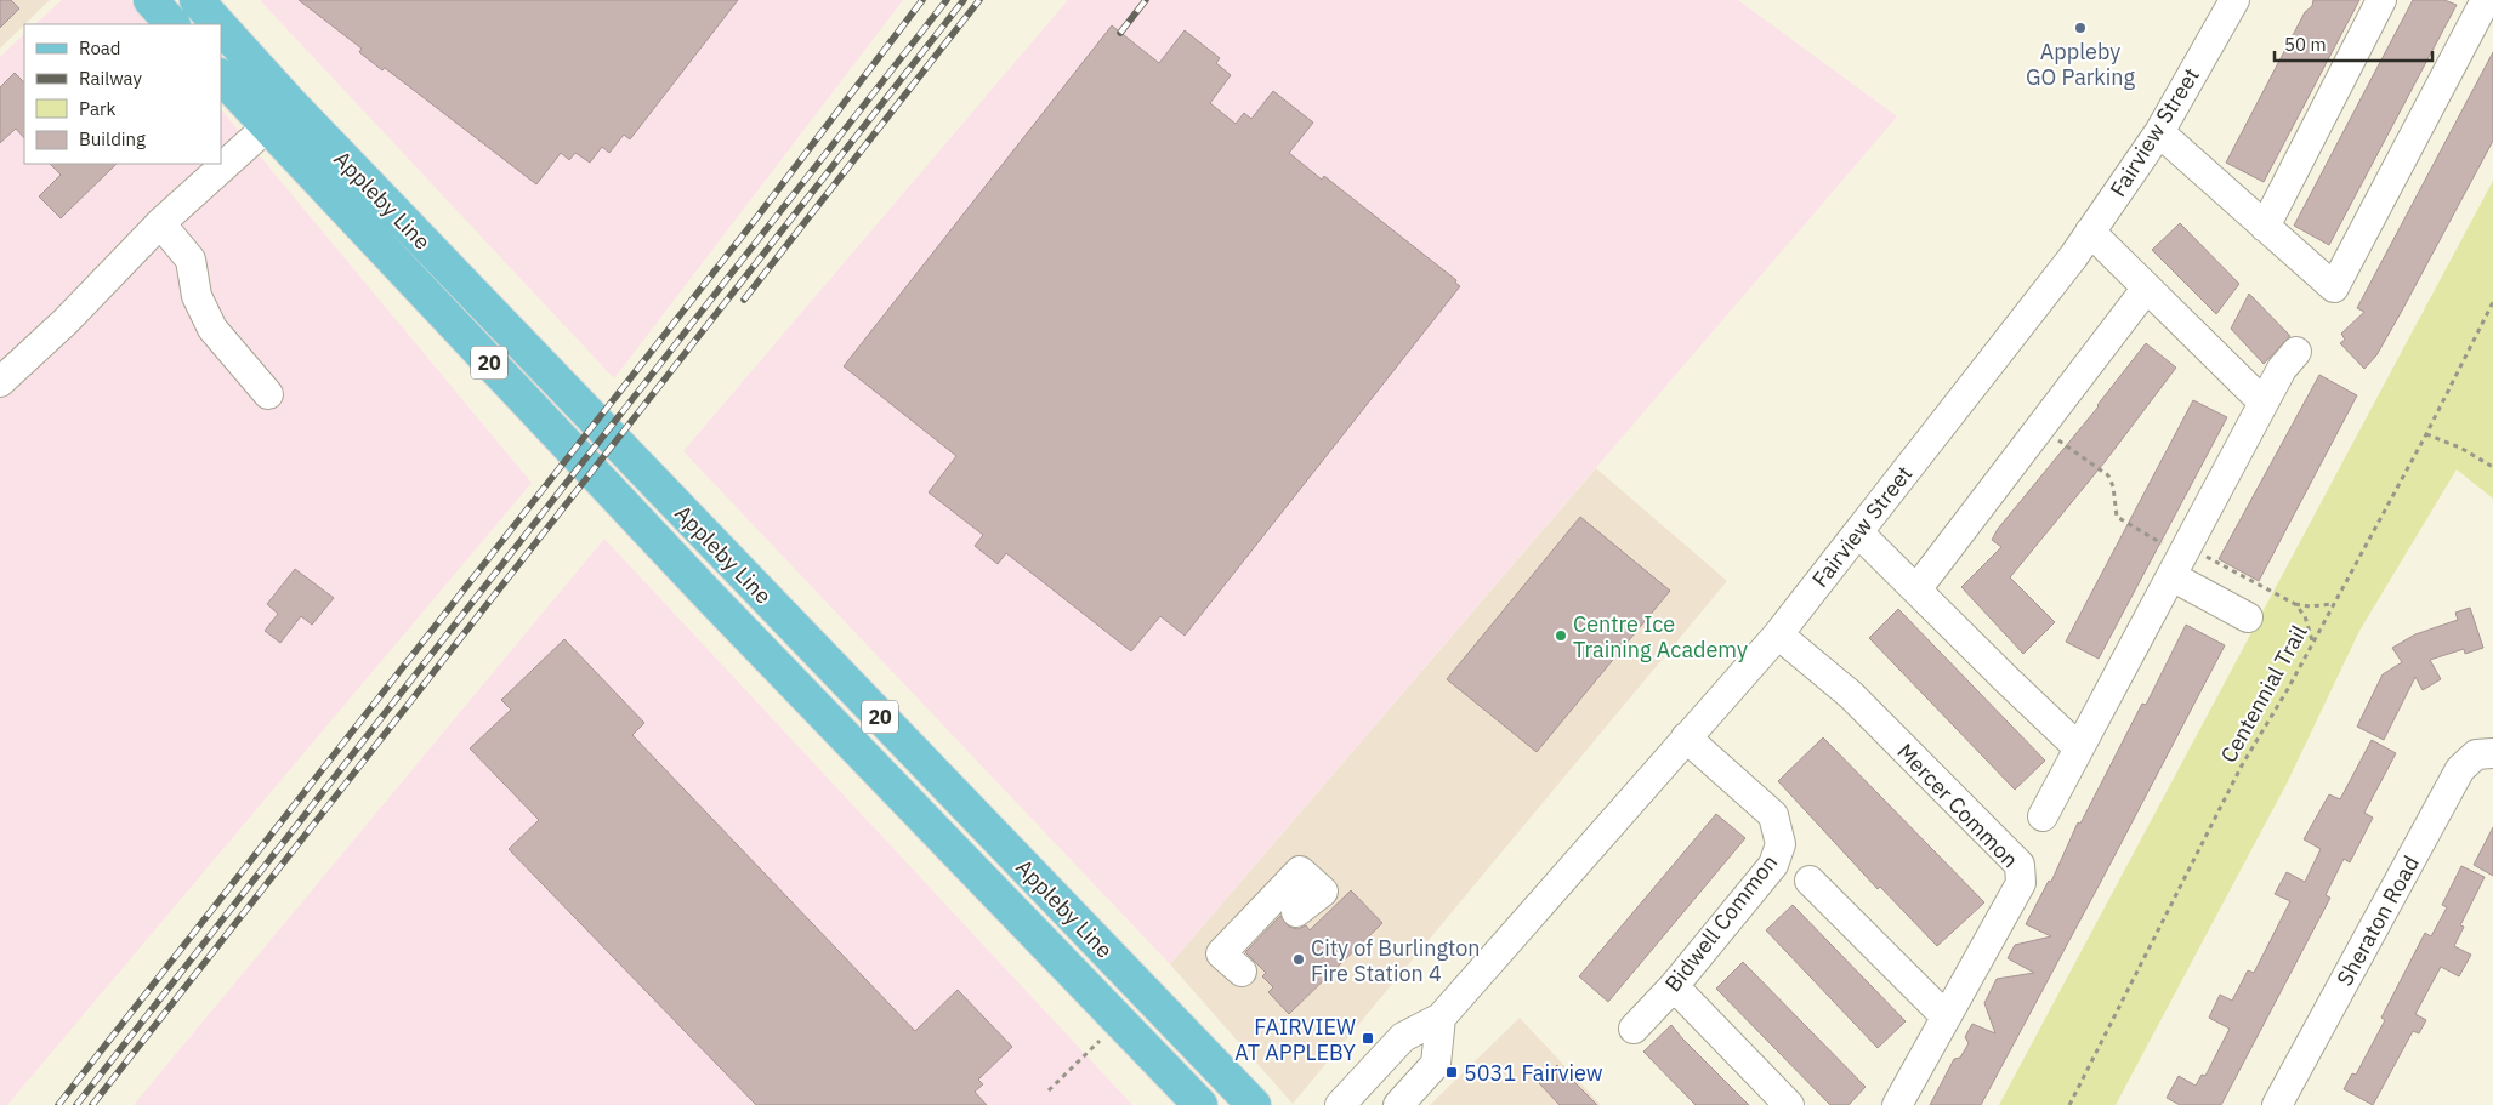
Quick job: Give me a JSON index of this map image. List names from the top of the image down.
{
  "streets": {
    "main road": ["Appleby Line", "20"],
    "street": [
      "Fairview Street",
      "Mercer Common",
      "Sheraton Road",
      "Bidwell Common"
    ],
    "path": ["Centennial Trail"]
  },
  "crossings": [
    ["Fairview Street", "Mercer Common"],
    ["Fairview Street", "Bidwell Common"]
  ],
  "places": {
    "other": ["Appleby GO Parking", "Centre Ice Training Academy", "City of Burlington Fire Station 4"],
    "transit": ["FAIRVIEW AT APPLEBY", "5031 Fairview"]
  },
  "legend": [
    "Road",
    "Railway",
    "Park",
    "Building"
  ],
  "scale_bar": "50 m"
}
